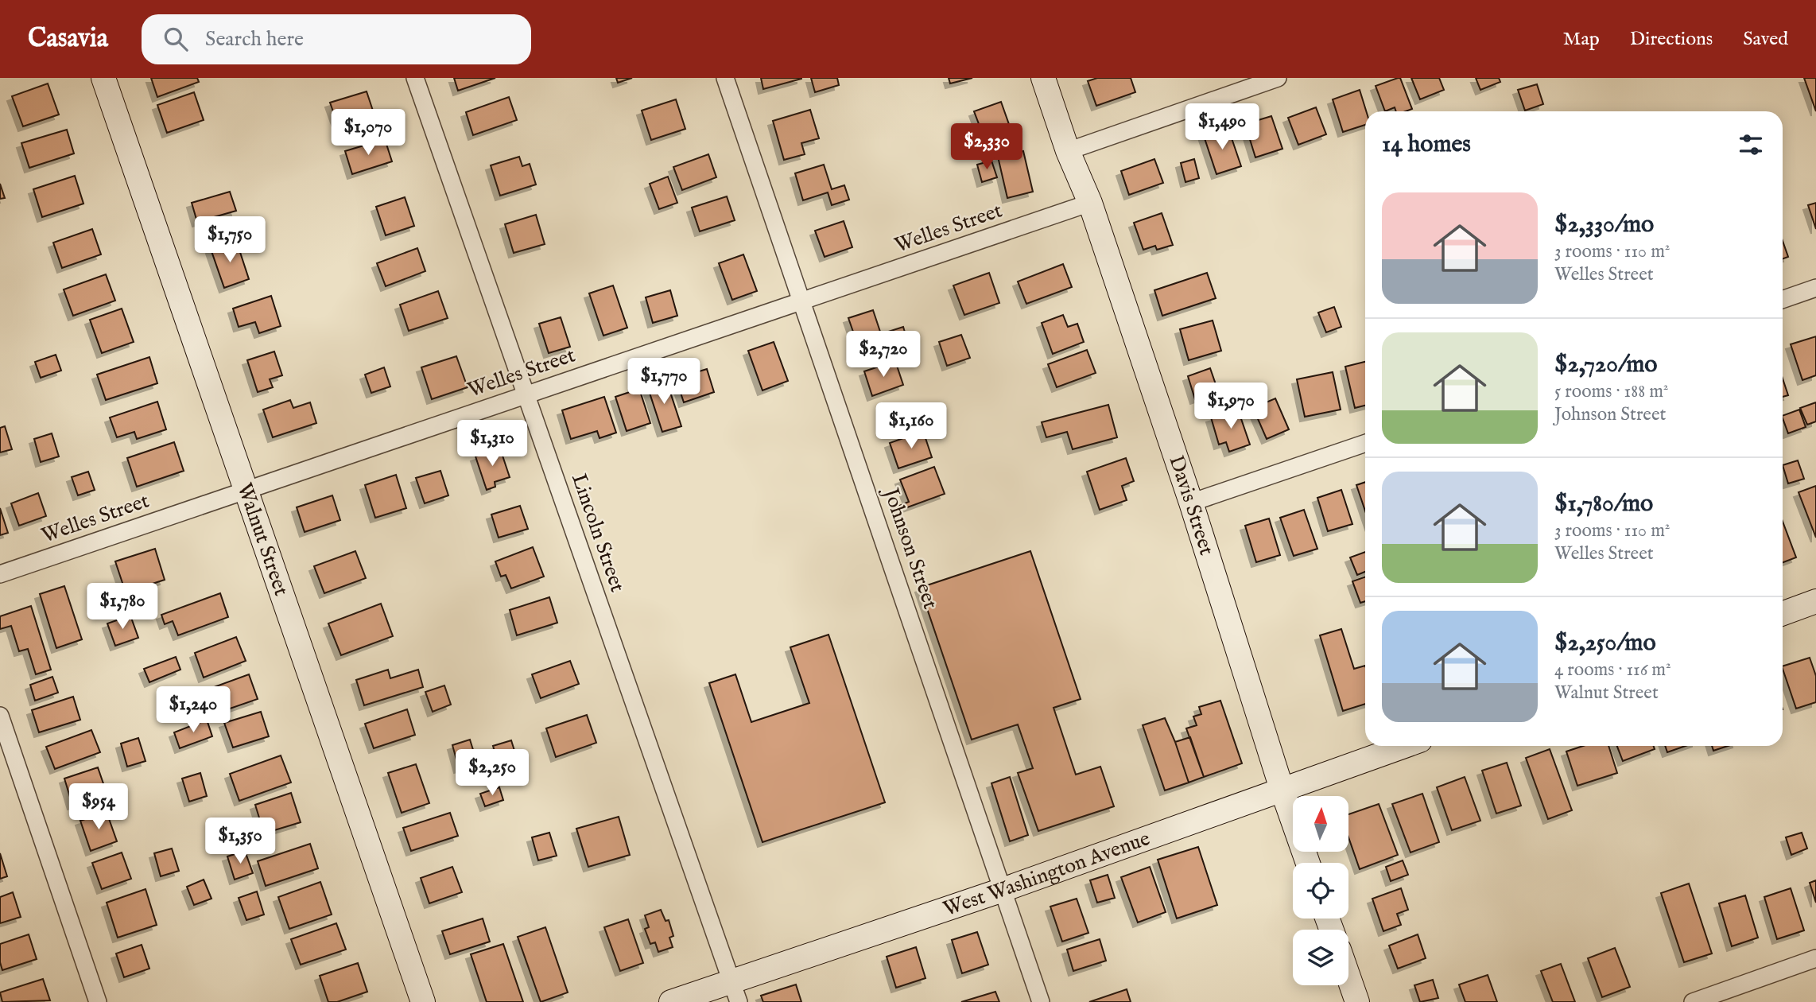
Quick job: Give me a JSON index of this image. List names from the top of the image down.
{
  "streets": {
    "street": [
      "Welles Street",
      "Davis Street",
      "Lincoln Street",
      "Walnut Street",
      "Johnson Street",
      "West Washington Avenue"
    ]
  },
  "crossings": [
    ["Welles Street", "Davis Street"],
    ["Welles Street", "Lincoln Street"],
    ["Welles Street", "Walnut Street"],
    ["Welles Street", "Johnson Street"],
    ["Davis Street", "West Washington Avenue"],
    ["Lincoln Street", "West Washington Avenue"],
    ["Johnson Street", "West Washington Avenue"]
  ],
  "north": "top",
  "page": {
    "header": "Casavia",
    "search": "Search here",
    "nav": ["Map", "Directions", "Saved"],
    "price": [
      "$1,490",
      "$1,070",
      "$2,330",
      "$1,750",
      "$2,720",
      "$1,770",
      "$1,970",
      "$1,160",
      "$1,310",
      "$1,780",
      "$1,240",
      "$2,250",
      "$954",
      "$1,350"
    ],
    "heading": "14 homes",
    "list": [
      {
        "name": "$2,330/mo",
        "note": "3 rooms · 110 m² · Welles Street"
      },
      {
        "name": "$2,720/mo",
        "note": "5 rooms · 188 m² · Johnson Street"
      },
      {
        "name": "$1,780/mo",
        "note": "3 rooms · 110 m² · Welles Street"
      },
      {
        "name": "$2,250/mo",
        "note": "4 rooms · 116 m² · Walnut Street"
      }
    ]
  }
}
